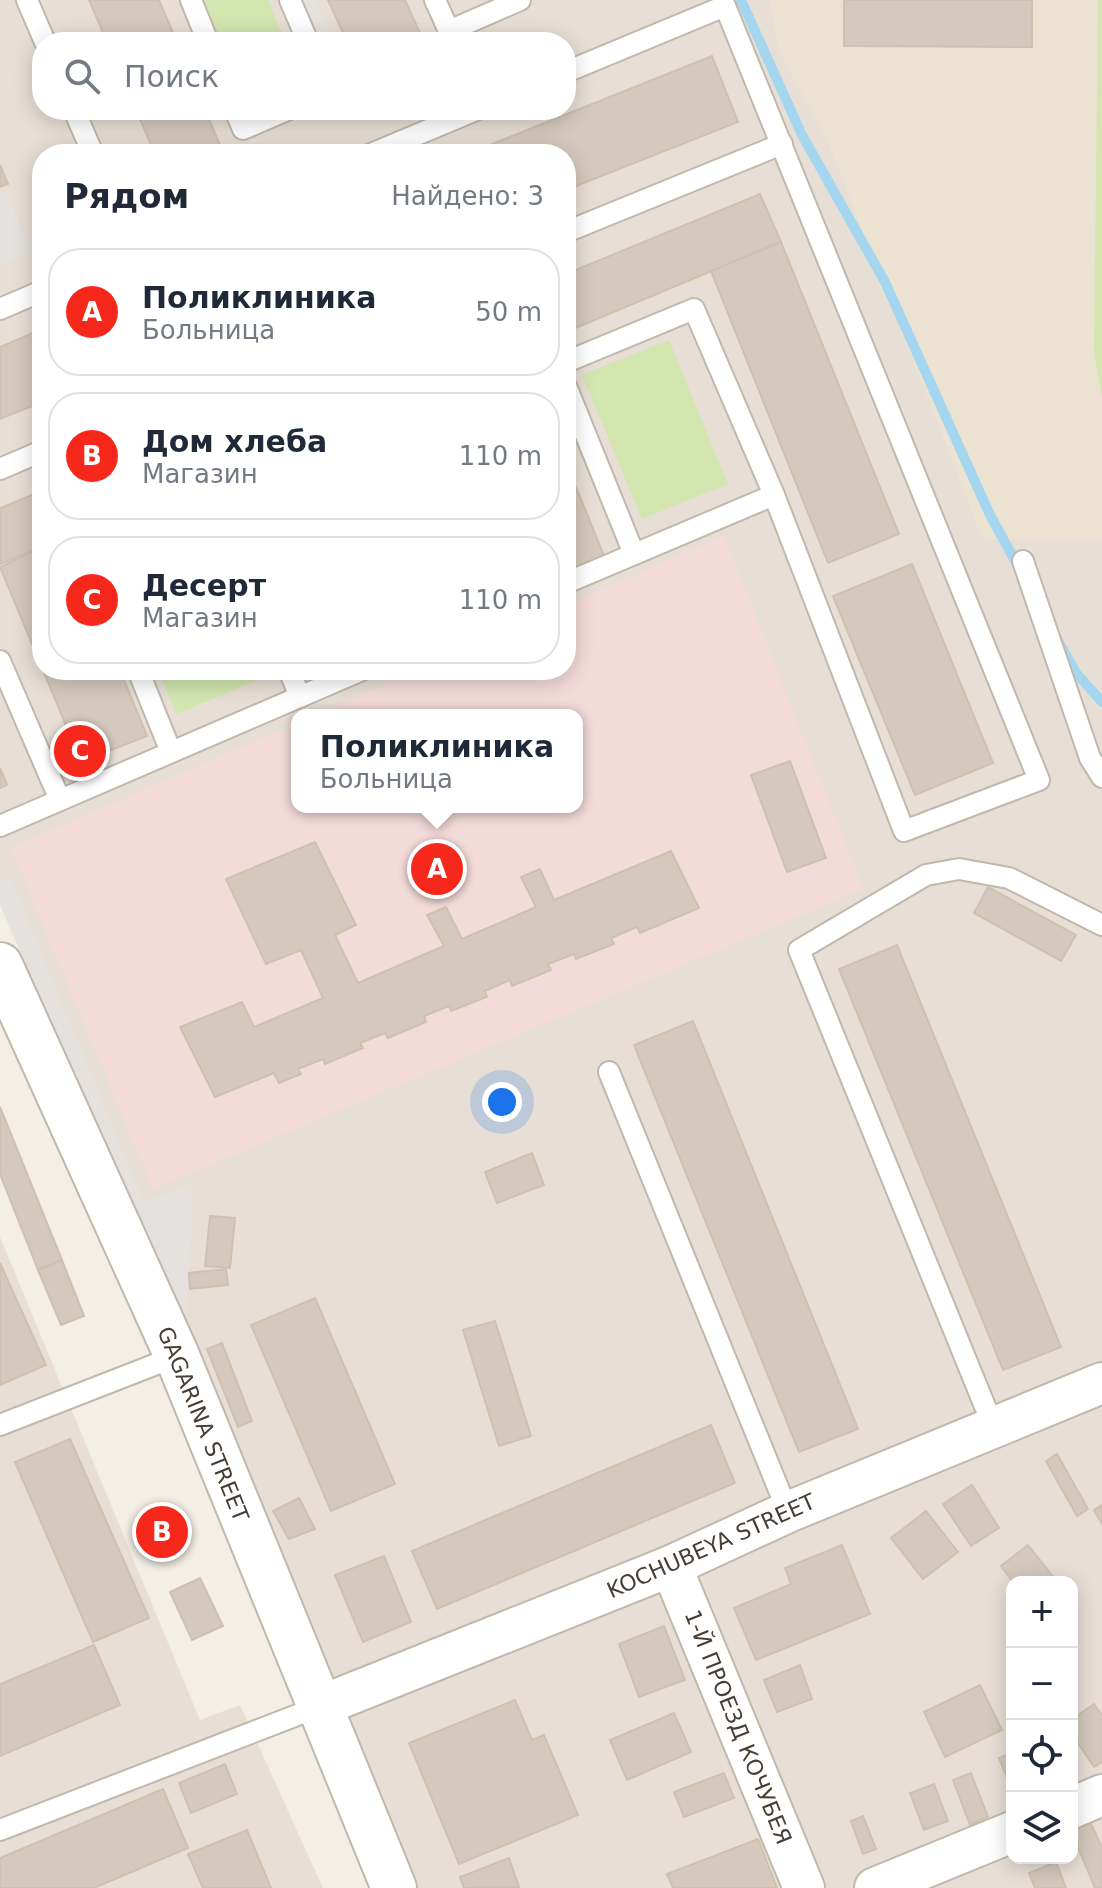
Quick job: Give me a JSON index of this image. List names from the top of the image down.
{
  "streets": {
    "street": ["GAGARINA STREET", "KOCHUBEYA STREET", "1-Й ПРОЕЗД КОЧУБЕЯ"]
  },
  "crossings": [
    ["GAGARINA STREET", "KOCHUBEYA STREET"],
    ["KOCHUBEYA STREET", "1-Й ПРОЕЗД КОЧУБЕЯ"]
  ],
  "page": {
    "search": "Поиск",
    "heading": ["Рядом", "Найдено: 3"],
    "list": [
      {
        "mark": "A",
        "name": "Поликлиника",
        "note": "Больница",
        "value": "50 m"
      },
      {
        "mark": "B",
        "name": "Дом хлеба",
        "note": "Магазин",
        "value": "110 m"
      },
      {
        "mark": "C",
        "name": "Десерт",
        "note": "Магазин",
        "value": "110 m"
      }
    ],
    "popup": ["Поликлиника", "Больница"],
    "pins": ["C", "A", "B"],
    "map_buttons": ["+", "−"]
  }
}
